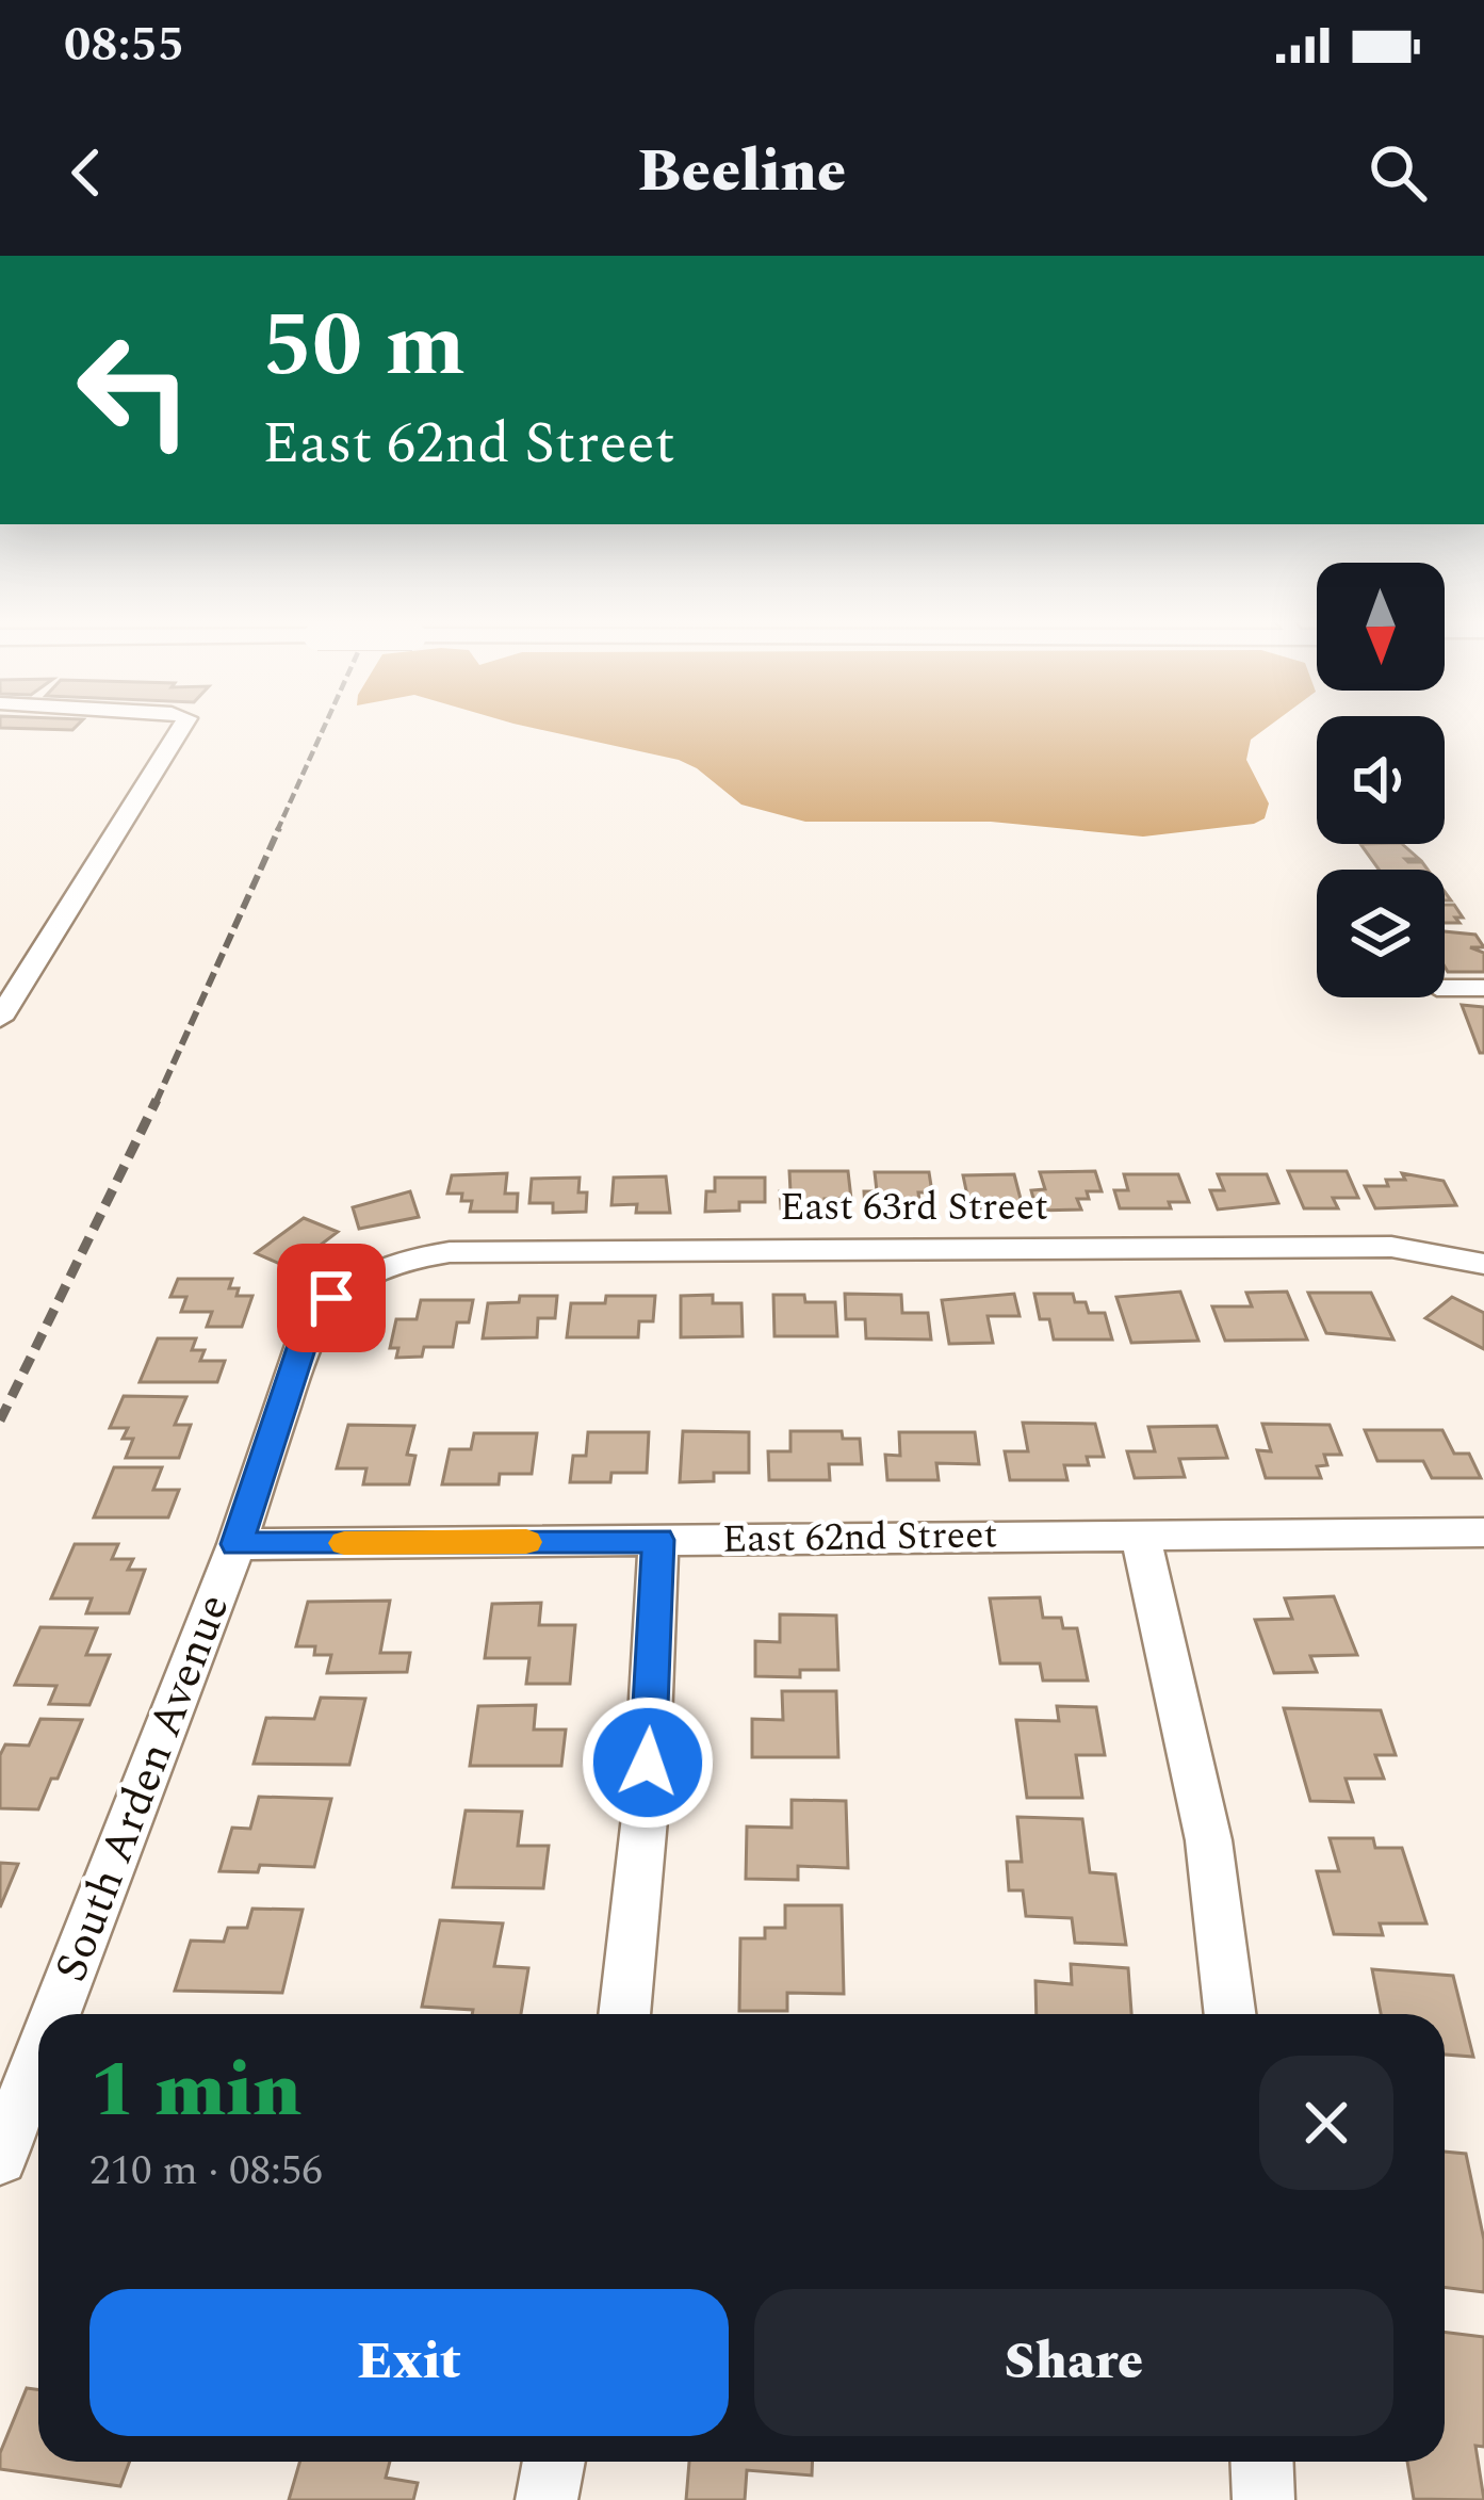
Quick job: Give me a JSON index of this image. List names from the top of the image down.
{
  "streets": {
    "street": ["East 63rd Street", "East 62nd Street", "South Arden Avenue"]
  },
  "crossings": [
    ["East 63rd Street", "South Arden Avenue"],
    ["East 62nd Street", "South Arden Avenue"]
  ],
  "north": "bottom",
  "page": {
    "status": "08:55",
    "header": "Beeline",
    "turn": ["50 m", "East 62nd Street"],
    "heading": ["1 min", "210 m · 08:56"],
    "buttons": ["Exit", "Share"]
  }
}
